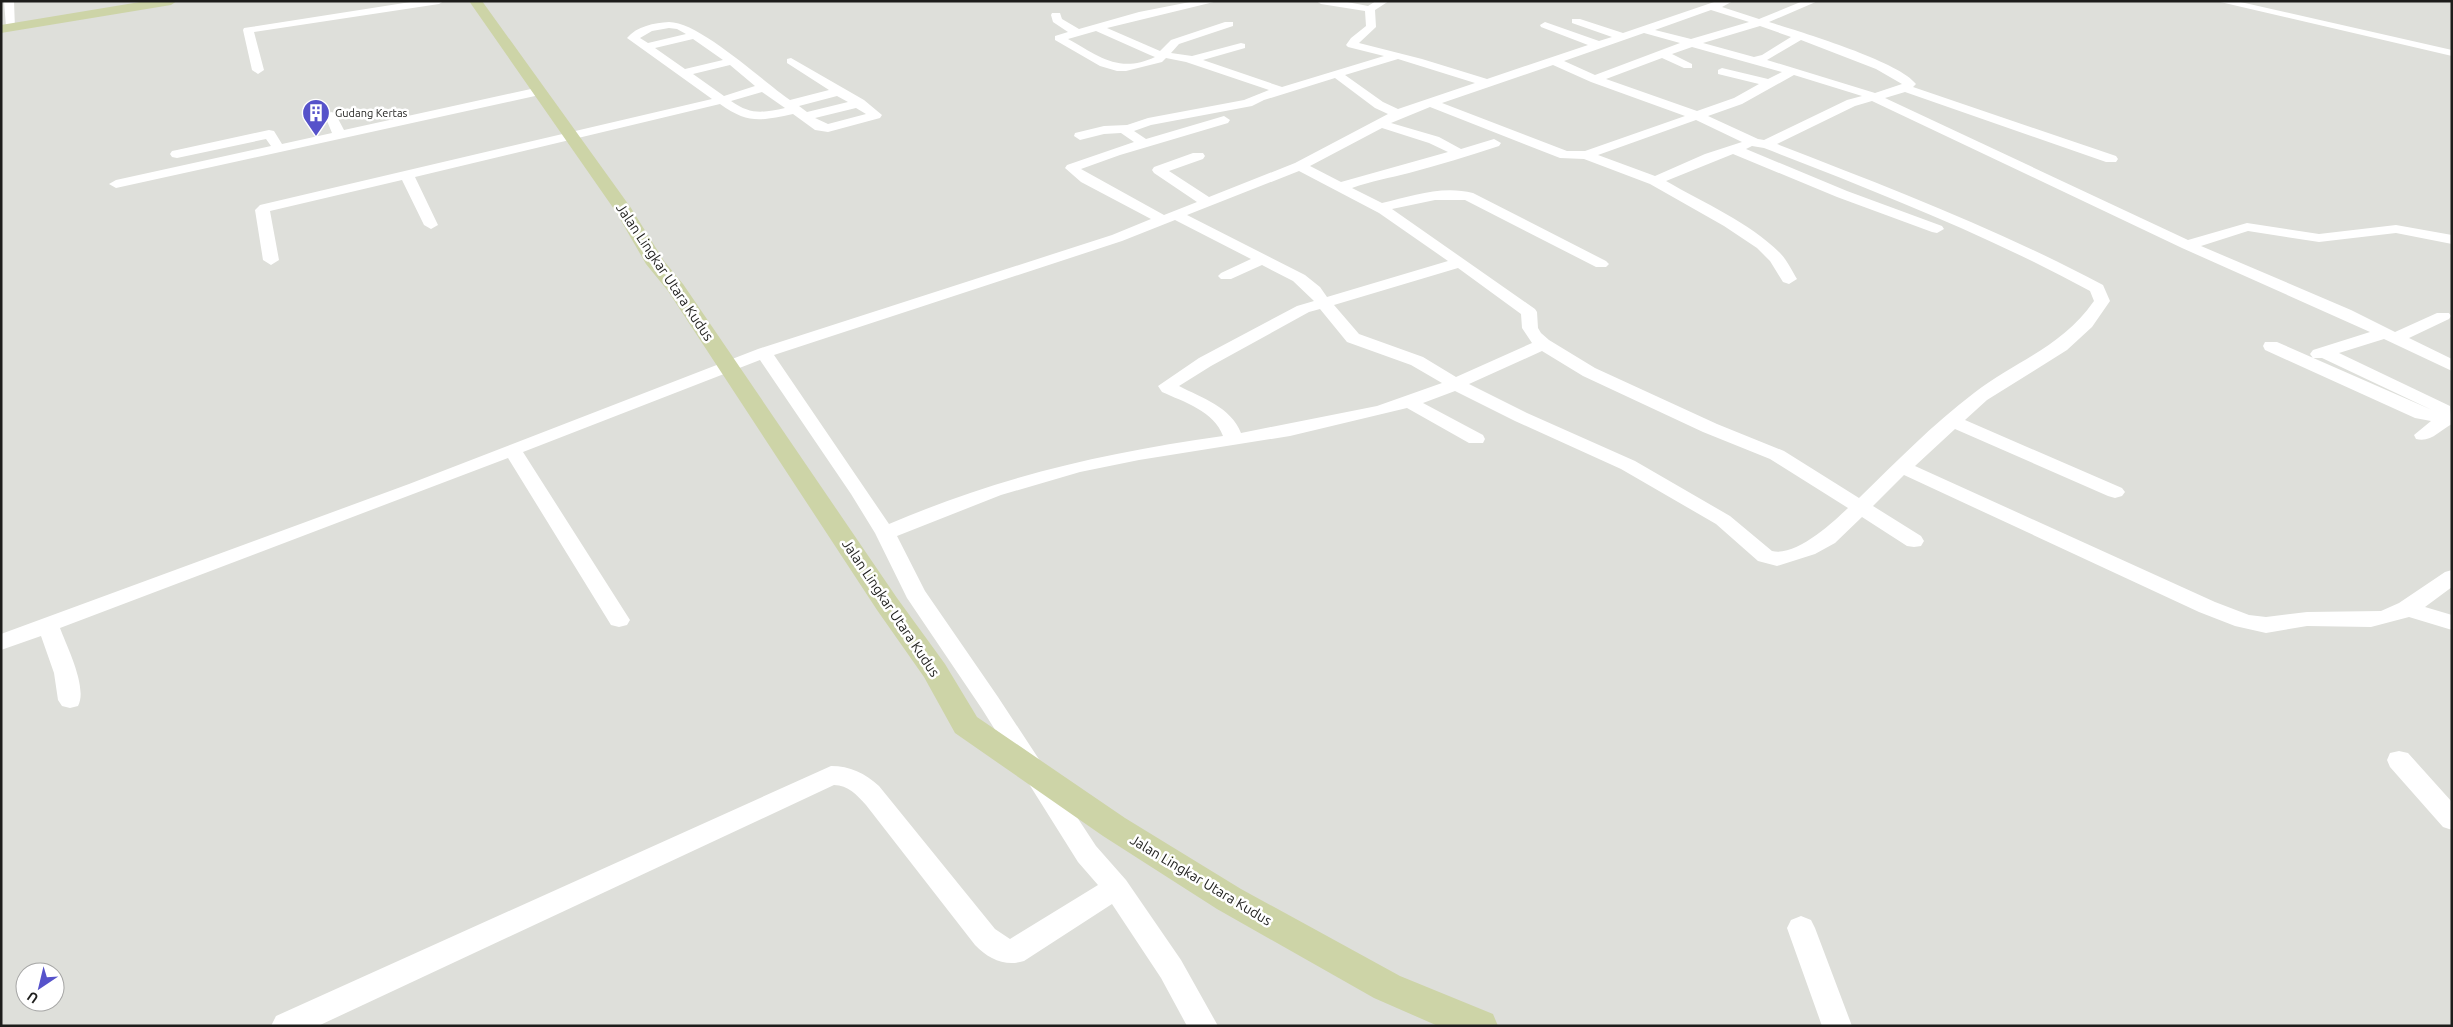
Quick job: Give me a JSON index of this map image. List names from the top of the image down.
{
  "streets": {
    "main road": ["Jalan Lingkar Utara Kudus"]
  },
  "places": {
    "building": ["Gudang Kertas"]
  },
  "north": "bottom left"
}
